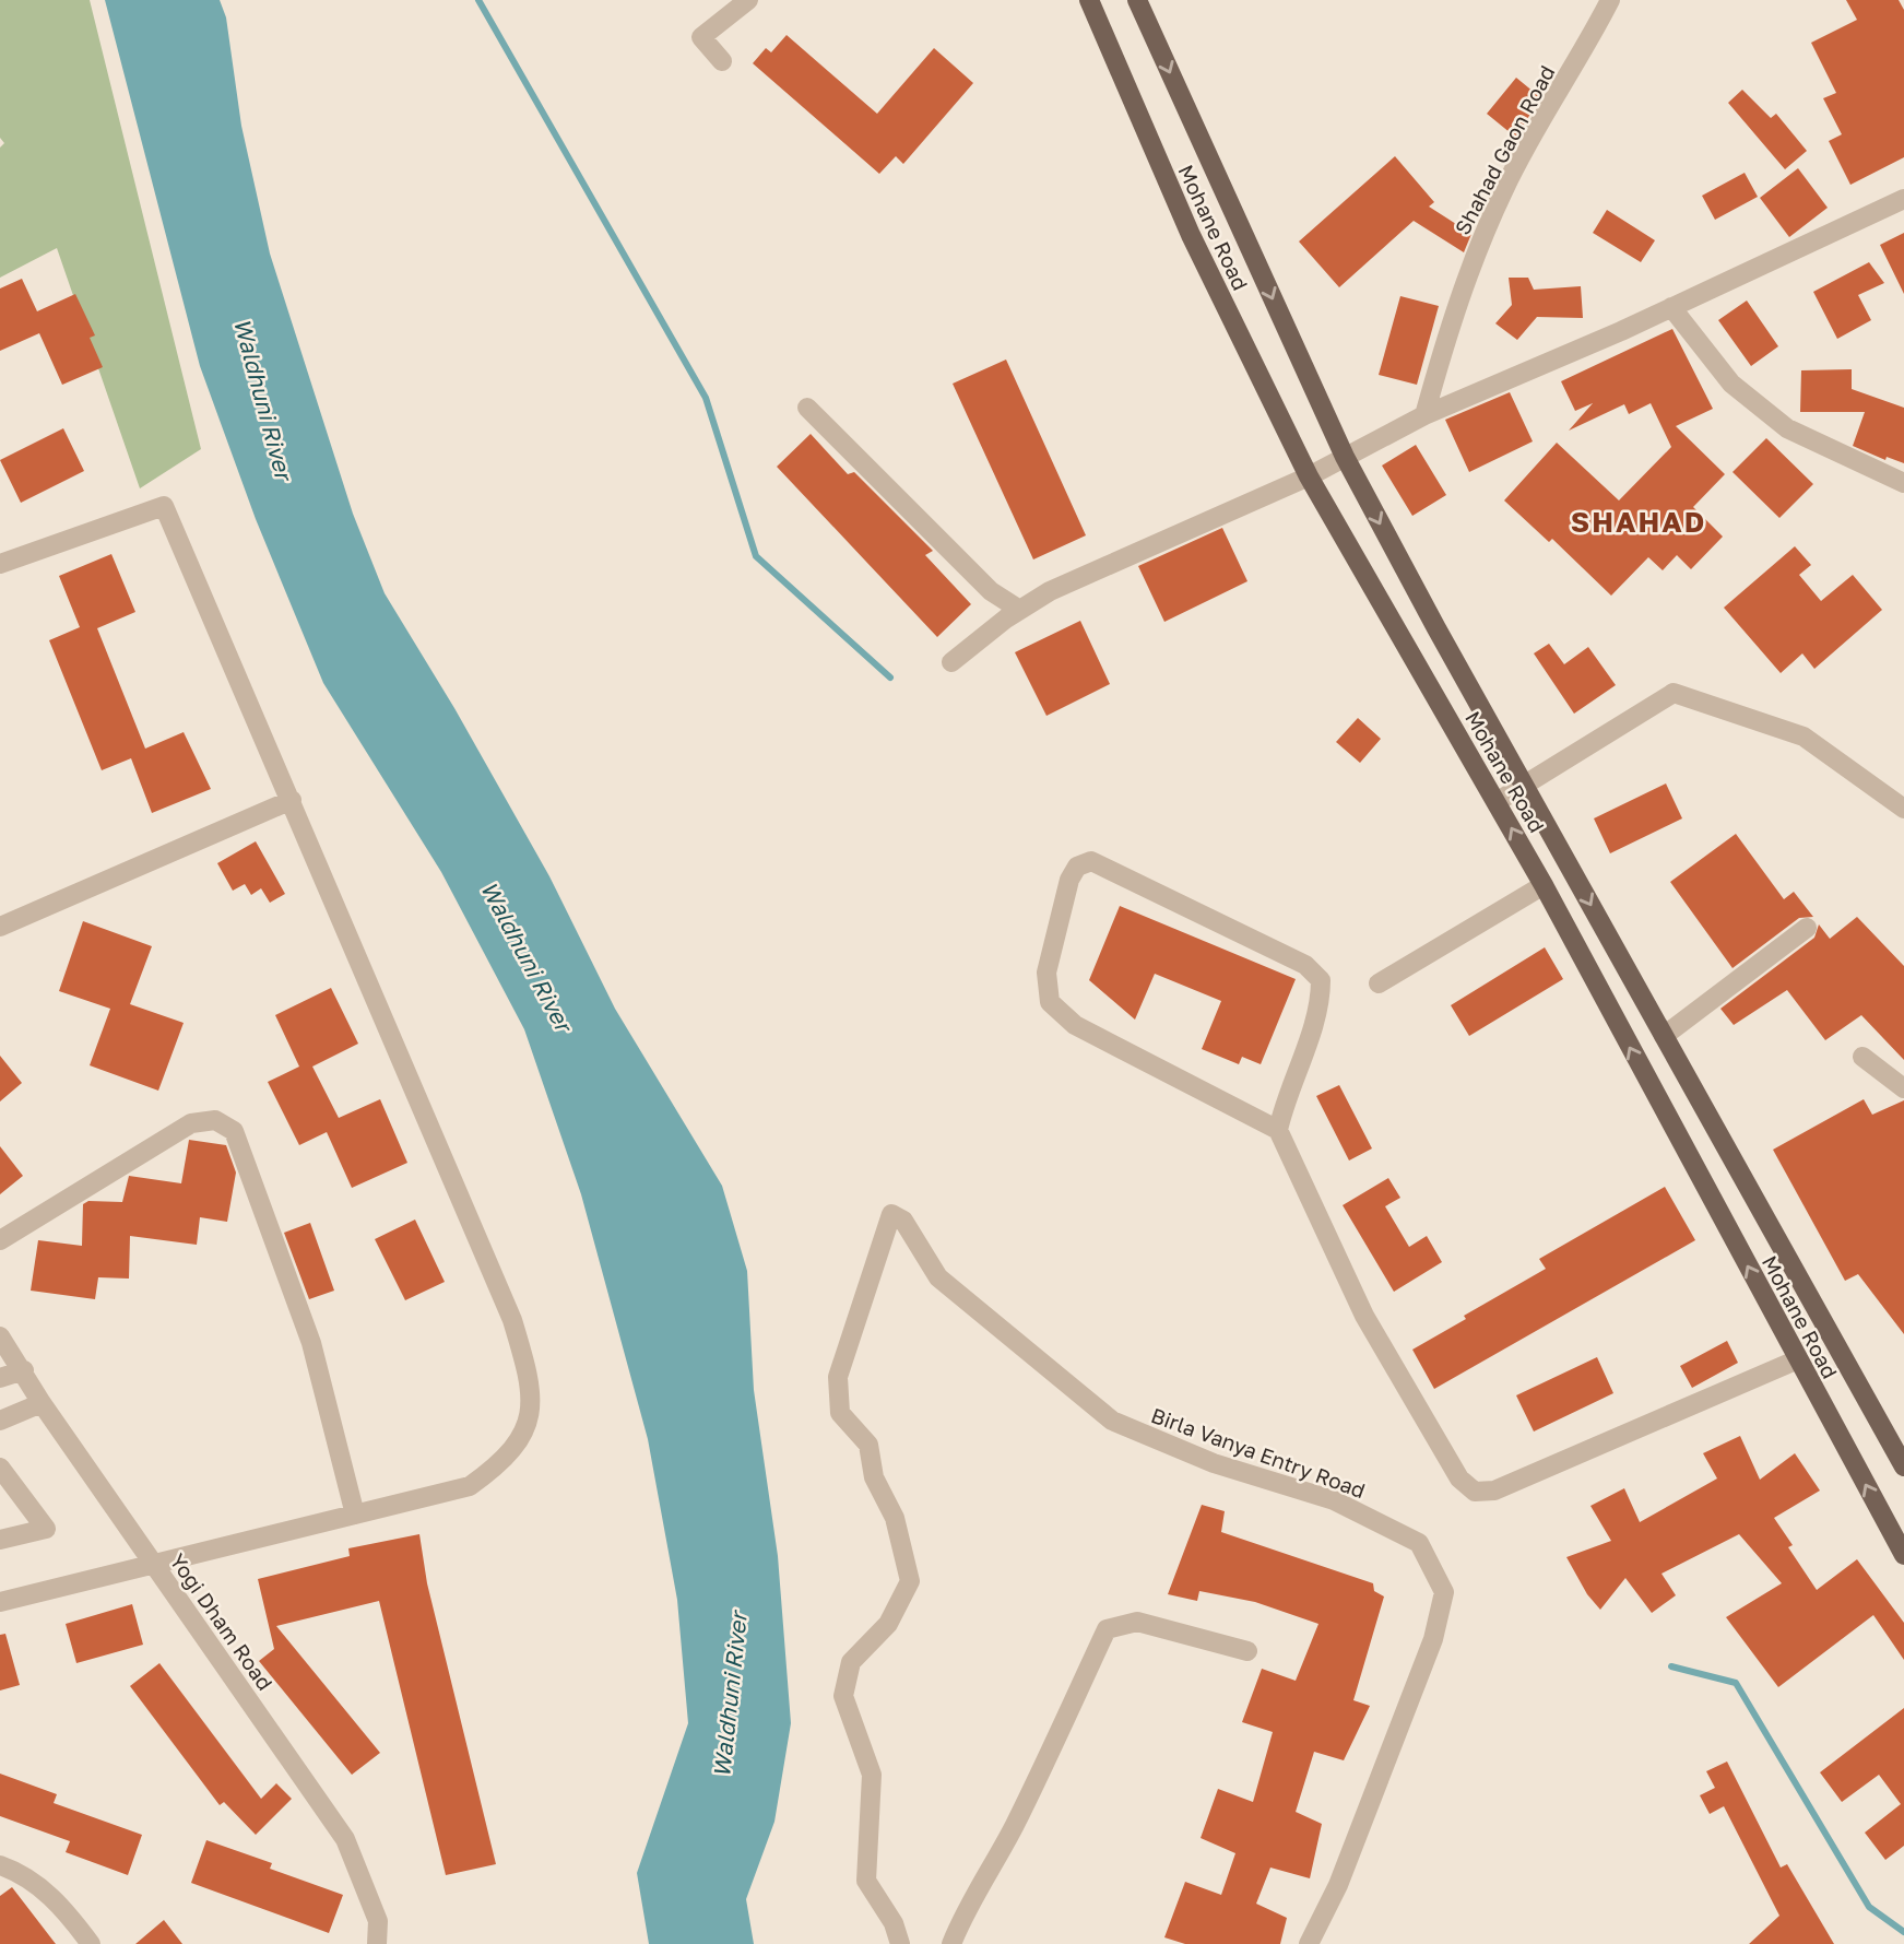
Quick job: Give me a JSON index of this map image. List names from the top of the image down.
{
  "streets": {
    "main road": ["Mohane Road"],
    "street": ["Shahad Gaon Road", "Birla Vanya Entry Road", "Yogi Dham Road"]
  },
  "districts": ["SHAHAD"],
  "water": ["Waldhuni River"]
}
